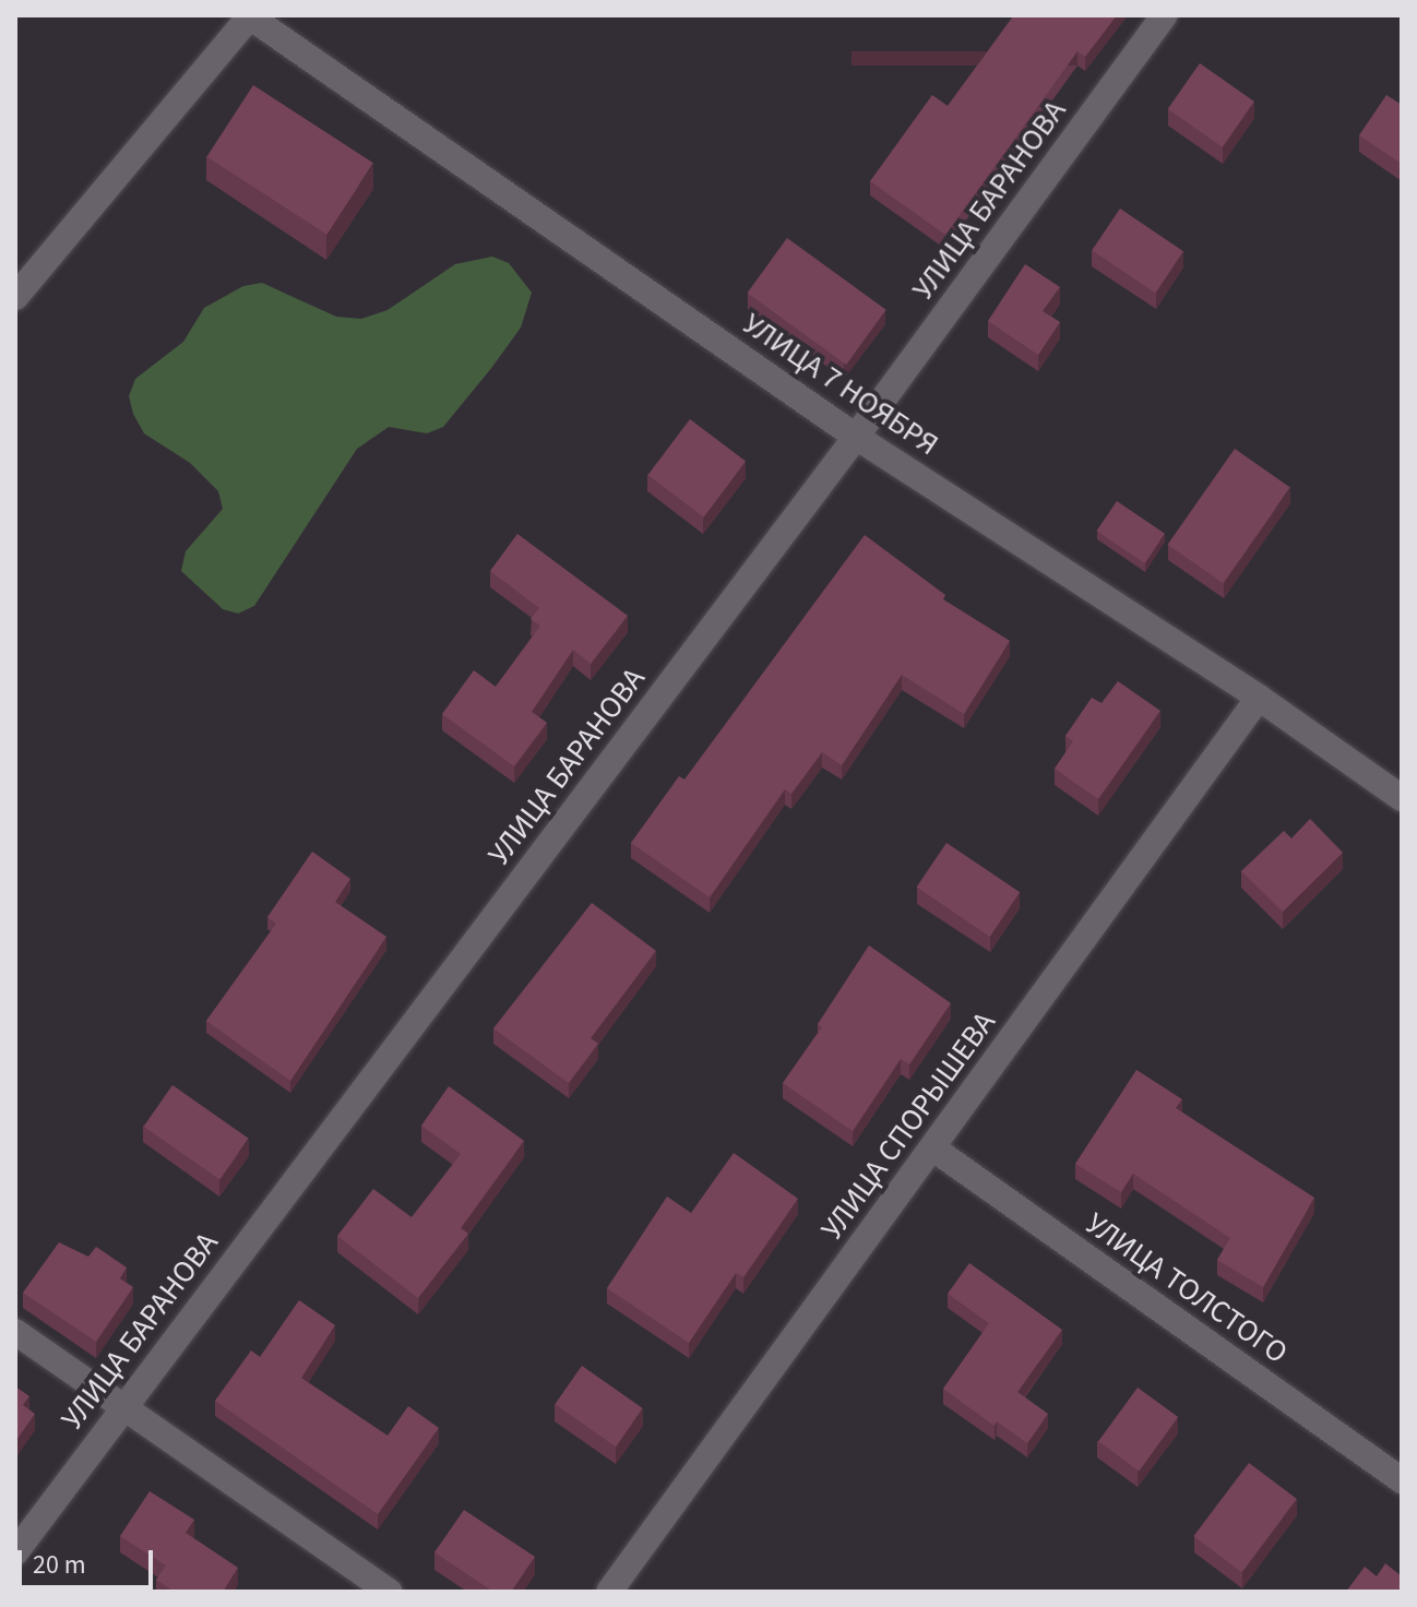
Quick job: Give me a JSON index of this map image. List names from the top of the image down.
{
  "streets": {
    "street": [
      "УЛИЦА БАРАНОВА",
      "УЛИЦА 7 НОЯБРЯ",
      "УЛИЦА СПОРЫШЕВА",
      "УЛИЦА ТОЛСТОГО"
    ]
  },
  "crossings": [
    ["УЛИЦА БАРАНОВА", "УЛИЦА 7 НОЯБРЯ"],
    ["УЛИЦА 7 НОЯБРЯ", "УЛИЦА СПОРЫШЕВА"],
    ["УЛИЦА СПОРЫШЕВА", "УЛИЦА ТОЛСТОГО"]
  ],
  "scale_bar": "20 m"
}
